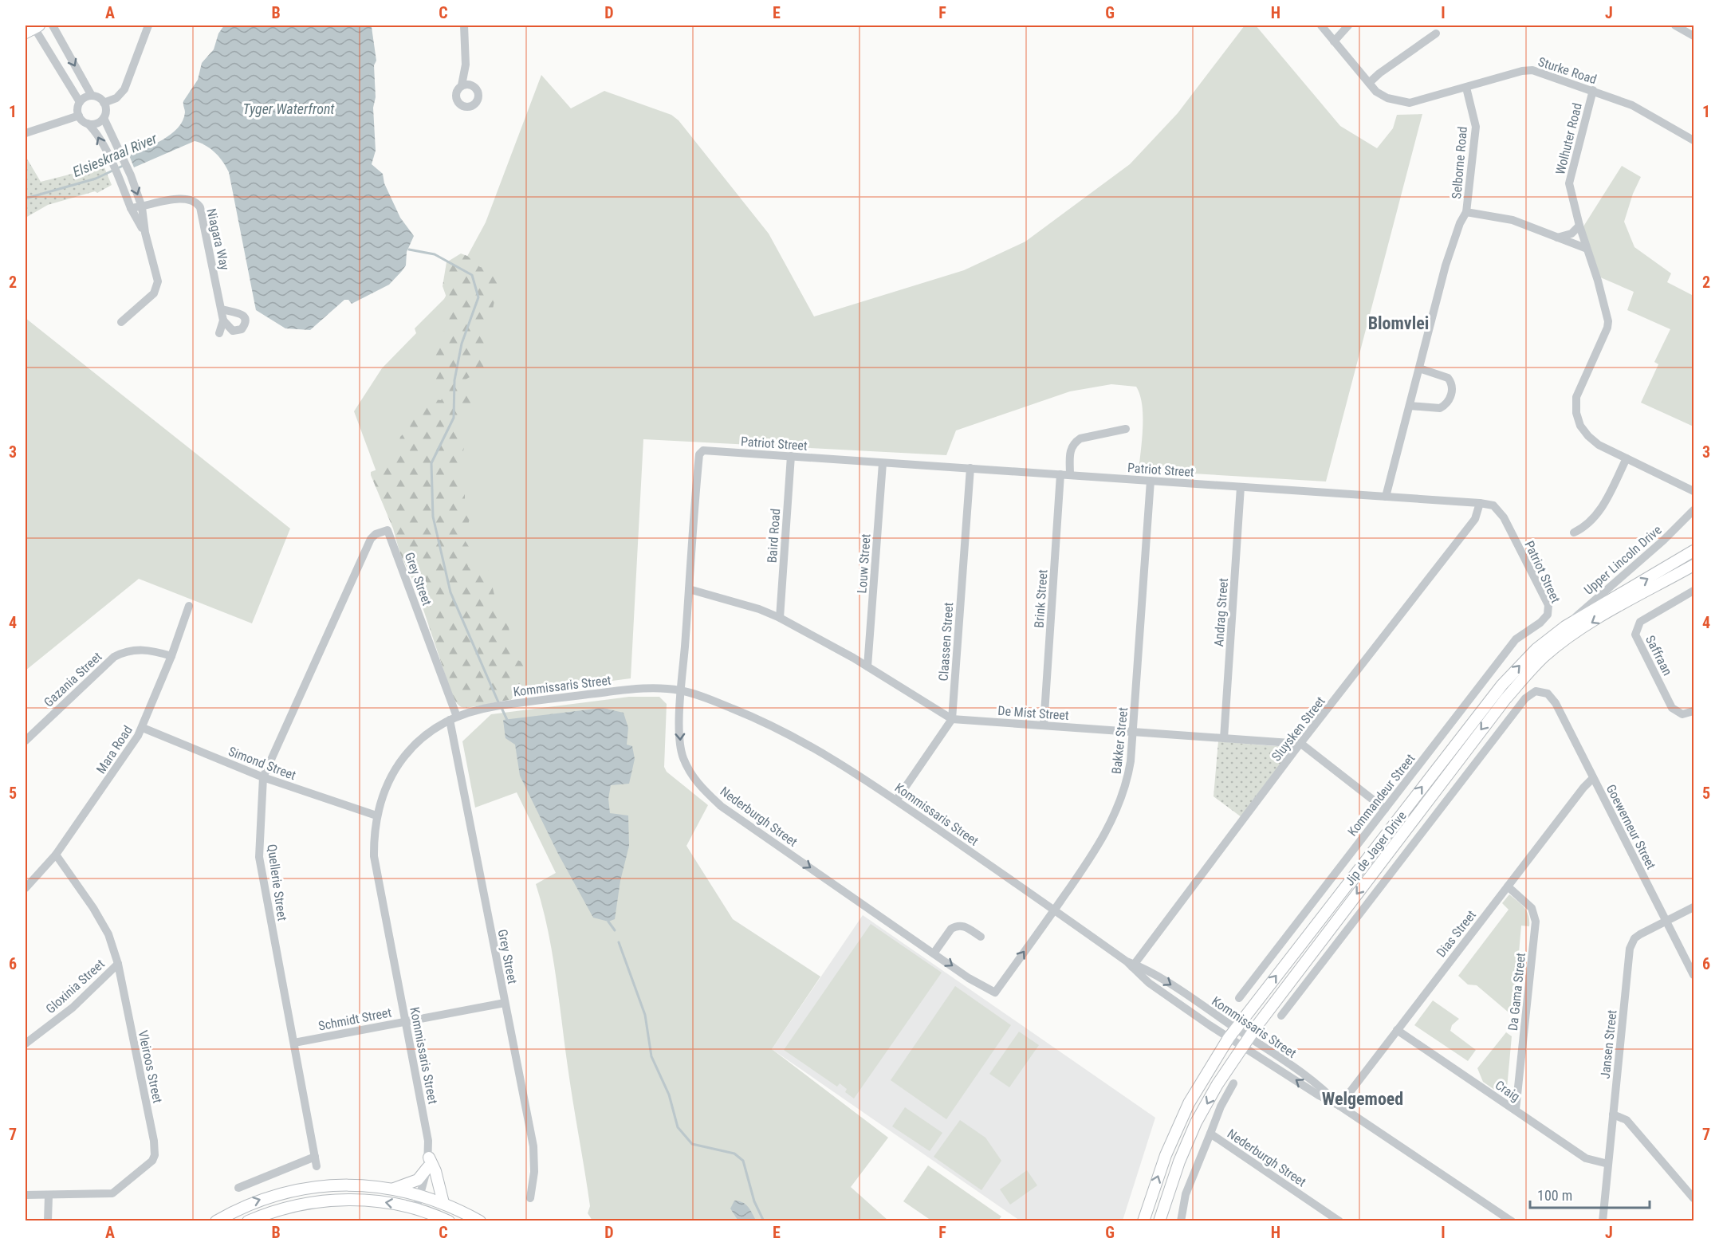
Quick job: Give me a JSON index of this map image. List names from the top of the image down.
{
  "streets": {
    "main road": ["Jip de Jager Drive"],
    "street": [
      "Sturke Road",
      "Wolhuter Road",
      "Selborne Road",
      "Niagara Way",
      "Patriot Street",
      "Baird Road",
      "Upper Lincoln Drive",
      "Louw Street",
      "Grey Street",
      "Brink Street",
      "Andrag Street",
      "Claassen Street",
      "Saffraan",
      "Gazania Street",
      "Kommissaris Street",
      "De Mist Street",
      "Sluysken Street",
      "Bakker Street",
      "Mara Road",
      "Simond Street",
      "Kommandeur Street",
      "Nederburgh Street",
      "Goewerneur Street",
      "Quellerie Street",
      "Dias Street",
      "Gloxinia Street",
      "Da Gama Street",
      "Schmidt Street",
      "Jansen Street",
      "Vleiroos Street",
      "Craig"
    ]
  },
  "crossings": [
    ["Sturke Road", "Wolhuter Road"],
    ["Sturke Road", "Selborne Road"],
    ["Selborne Road", "Patriot Street"],
    ["Patriot Street", "Baird Road"],
    ["Patriot Street", "Louw Street"],
    ["Patriot Street", "Brink Street"],
    ["Patriot Street", "Andrag Street"],
    ["Patriot Street", "Claassen Street"],
    ["Patriot Street", "Sluysken Street"],
    ["Patriot Street", "Bakker Street"],
    ["Patriot Street", "Kommandeur Street"],
    ["Patriot Street", "Nederburgh Street"],
    ["Baird Road", "De Mist Street"],
    ["Upper Lincoln Drive", "Jip de Jager Drive"],
    ["Louw Street", "De Mist Street"],
    ["Grey Street", "Kommissaris Street"],
    ["Grey Street", "Quellerie Street"],
    ["Grey Street", "Schmidt Street"],
    ["Brink Street", "De Mist Street"],
    ["Andrag Street", "De Mist Street"],
    ["Claassen Street", "De Mist Street"],
    ["Gazania Street", "Mara Road"],
    ["Kommissaris Street", "Sluysken Street"],
    ["Kommissaris Street", "Bakker Street"],
    ["Kommissaris Street", "Simond Street"],
    ["Kommissaris Street", "Nederburgh Street"],
    ["Kommissaris Street", "Jip de Jager Drive"],
    ["Kommissaris Street", "Dias Street"],
    ["Kommissaris Street", "Schmidt Street"],
    ["De Mist Street", "Sluysken Street"],
    ["De Mist Street", "Bakker Street"],
    ["De Mist Street", "Nederburgh Street"],
    ["Bakker Street", "Nederburgh Street"],
    ["Mara Road", "Simond Street"],
    ["Mara Road", "Vleiroos Street"],
    ["Simond Street", "Quellerie Street"],
    ["Goewerneur Street", "Dias Street"],
    ["Goewerneur Street", "Jansen Street"],
    ["Quellerie Street", "Schmidt Street"],
    ["Dias Street", "Da Gama Street"],
    ["Dias Street", "Craig"],
    ["Gloxinia Street", "Vleiroos Street"],
    ["Da Gama Street", "Craig"],
    ["Jansen Street", "Craig"]
  ],
  "one_way": ["Nederburgh Street"],
  "districts": ["Blomvlei", "Welgemoed"],
  "water": ["Tyger Waterfront", "Elsieskraal River"],
  "scale_bar": "100 m",
  "grid": {
    "columns": [
      "A",
      "B",
      "C",
      "D",
      "E",
      "F",
      "G",
      "H",
      "I",
      "J"
    ],
    "rows": [
      "1",
      "2",
      "3",
      "4",
      "5",
      "6",
      "7"
    ]
  }
}
